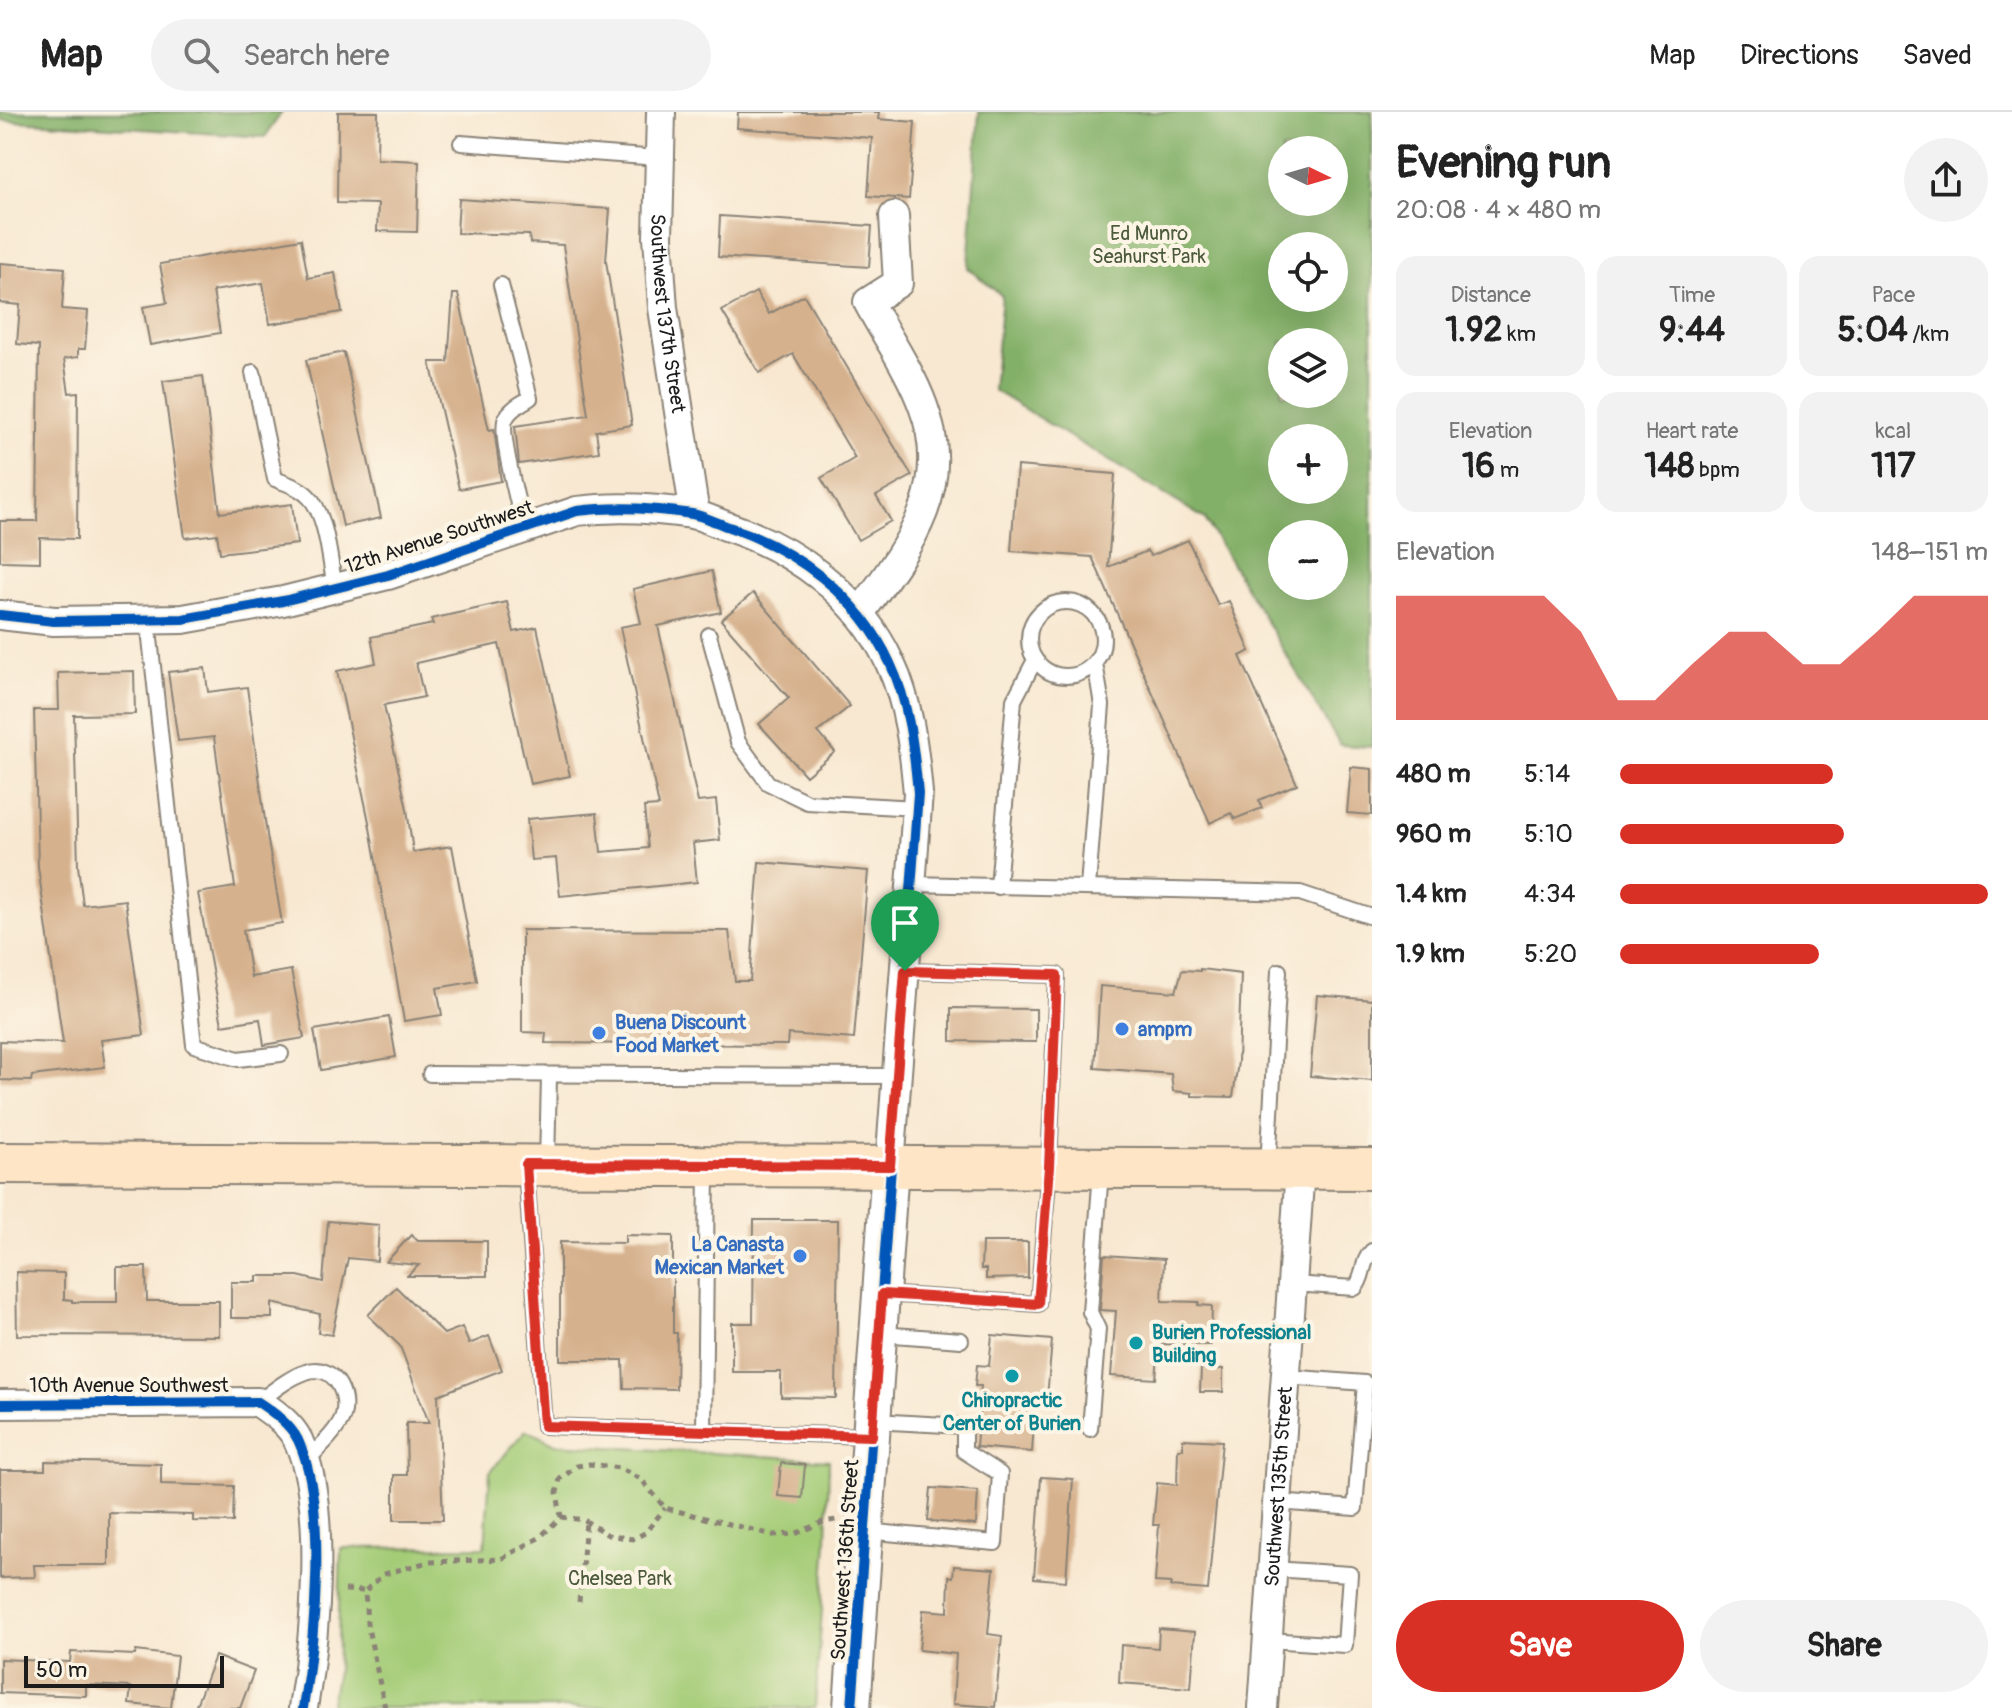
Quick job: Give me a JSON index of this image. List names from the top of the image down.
{
  "streets": {
    "street": [
      "Southwest 137th Street",
      "12th Avenue Southwest",
      "10th Avenue Southwest",
      "Southwest 135th Street",
      "Southwest 136th Street"
    ]
  },
  "crossings": [
    ["Southwest 137th Street", "12th Avenue Southwest"],
    ["12th Avenue Southwest", "Southwest 136th Street"]
  ],
  "parks": ["Ed Munro Seahurst Park", "Chelsea Park"],
  "places": [
    "ampm",
    "Buena Discount Food Market",
    "La Canasta Mexican Market",
    "Burien Professional Building",
    "Chiropractic Center of Burien"
  ],
  "scale_bar": "50 m",
  "north": "right",
  "page": {
    "header": "Map",
    "search": "Search here",
    "nav": ["Map", "Directions", "Saved"],
    "heading": ["Evening run", "20:08 · 4 × 480 m"],
    "map_buttons": ["+", "−"],
    "stats": [
      ["Distance", "1.92 km"],
      ["Time", "9:44"],
      ["Pace", "5:04 /km"],
      ["Elevation", "16 m"],
      ["Heart rate", "148 bpm"],
      ["kcal", "117"]
    ],
    "chart": ["Elevation", "148–151 m"],
    "list": [
      {
        "name": "480 m",
        "note": "5:14"
      },
      {
        "name": "960 m",
        "note": "5:10"
      },
      {
        "name": "1.4 km",
        "note": "4:34"
      },
      {
        "name": "1.9 km",
        "note": "5:20"
      }
    ],
    "buttons": ["Save", "Share"],
    "scale": "50 m"
  }
}
